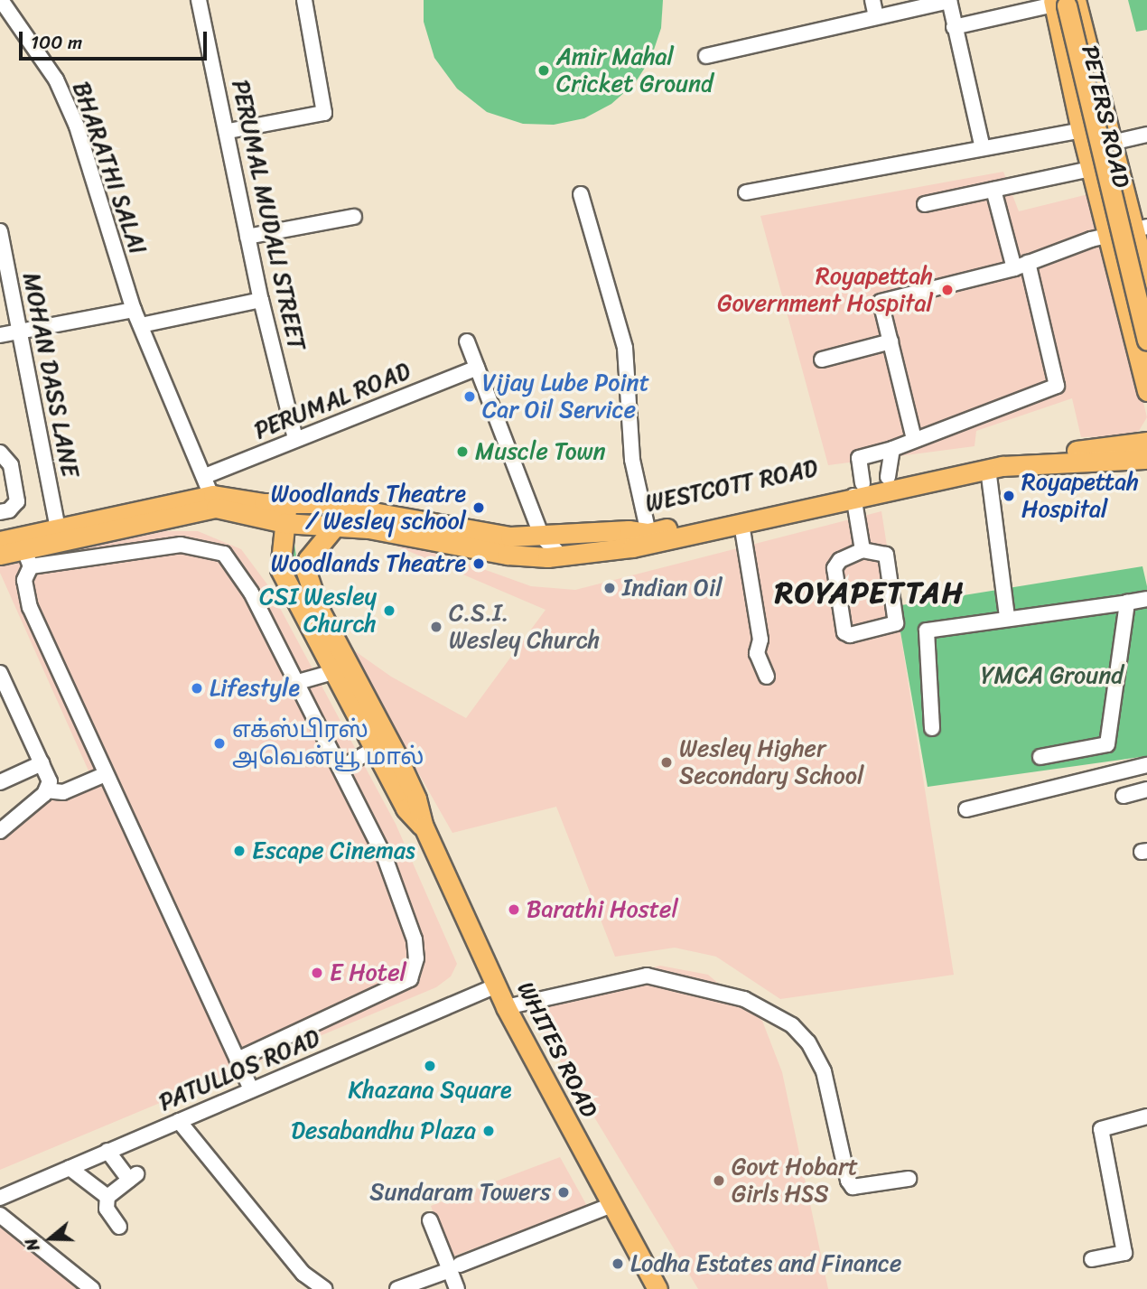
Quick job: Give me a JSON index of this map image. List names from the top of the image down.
{
  "streets": {
    "main road": ["PETERS ROAD", "WESTCOTT ROAD", "WHITES ROAD"],
    "street": [
      "BHARATHI SALAI",
      "PERUMAL MUDALI STREET",
      "MOHAN DASS LANE",
      "PERUMAL ROAD",
      "PATULLOS ROAD"
    ]
  },
  "crossings": [
    ["BHARATHI SALAI", "PERUMAL ROAD"],
    ["BHARATHI SALAI", "WESTCOTT ROAD"],
    ["PERUMAL MUDALI STREET", "PERUMAL ROAD"],
    ["WESTCOTT ROAD", "WHITES ROAD"],
    ["WHITES ROAD", "PATULLOS ROAD"]
  ],
  "districts": ["ROYAPETTAH"],
  "parks": ["YMCA Ground"],
  "places": [
    "Amir Mahal Cricket Ground",
    "Royapettah Government Hospital",
    "Vijay Lube Point Car Oil Service",
    "Muscle Town",
    "Royapettah Hospital",
    "Woodlands Theatre / Wesley school",
    "Woodlands Theatre",
    "Indian Oil",
    "CSI Wesley Church",
    "C.S.I. Wesley Church",
    "Lifestyle",
    "எக்ஸ்பிரஸ் அவென்யூ மால்",
    "Wesley Higher Secondary School",
    "Escape Cinemas",
    "Barathi Hostel",
    "E Hotel",
    "Khazana Square",
    "Desabandhu Plaza",
    "Govt Hobart Girls HSS",
    "Sundaram Towers",
    "Lodha Estates and Finance"
  ],
  "scale_bar": "100 m",
  "north": "left"
}
